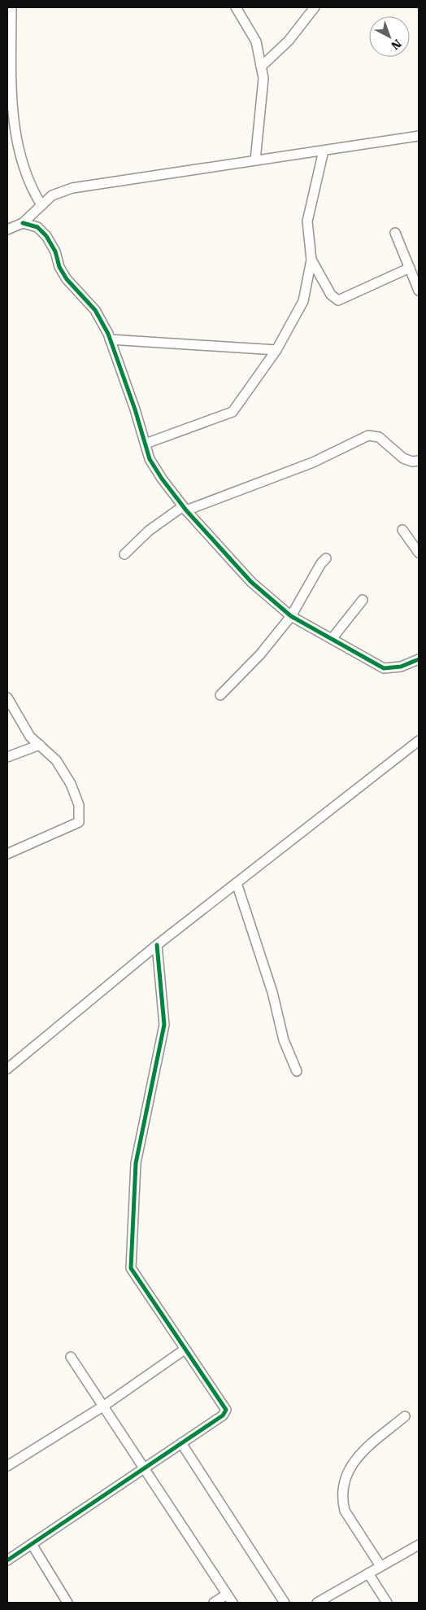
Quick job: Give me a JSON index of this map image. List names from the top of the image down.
{
  "north": "bottom right"
}
